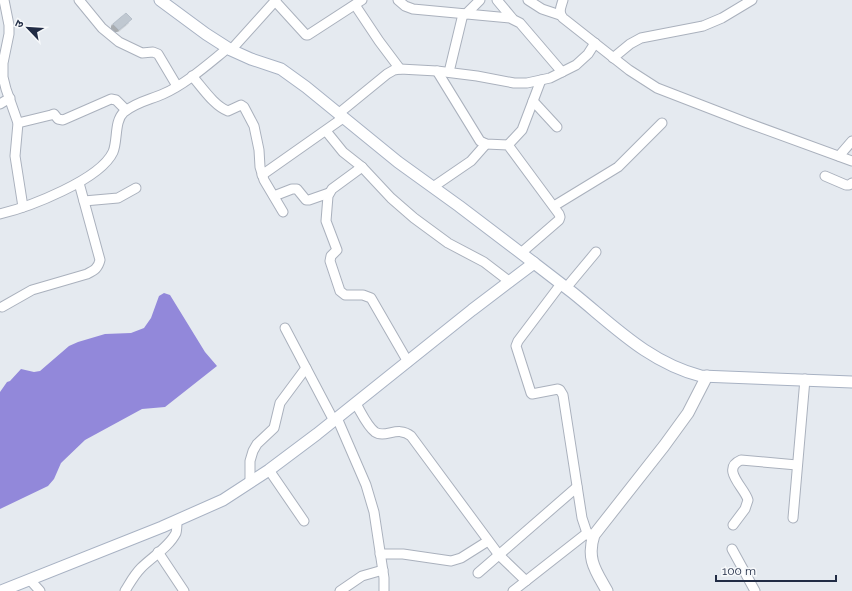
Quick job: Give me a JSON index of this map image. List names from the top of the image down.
{
  "scale_bar": "100 m",
  "north": "top left"
}
